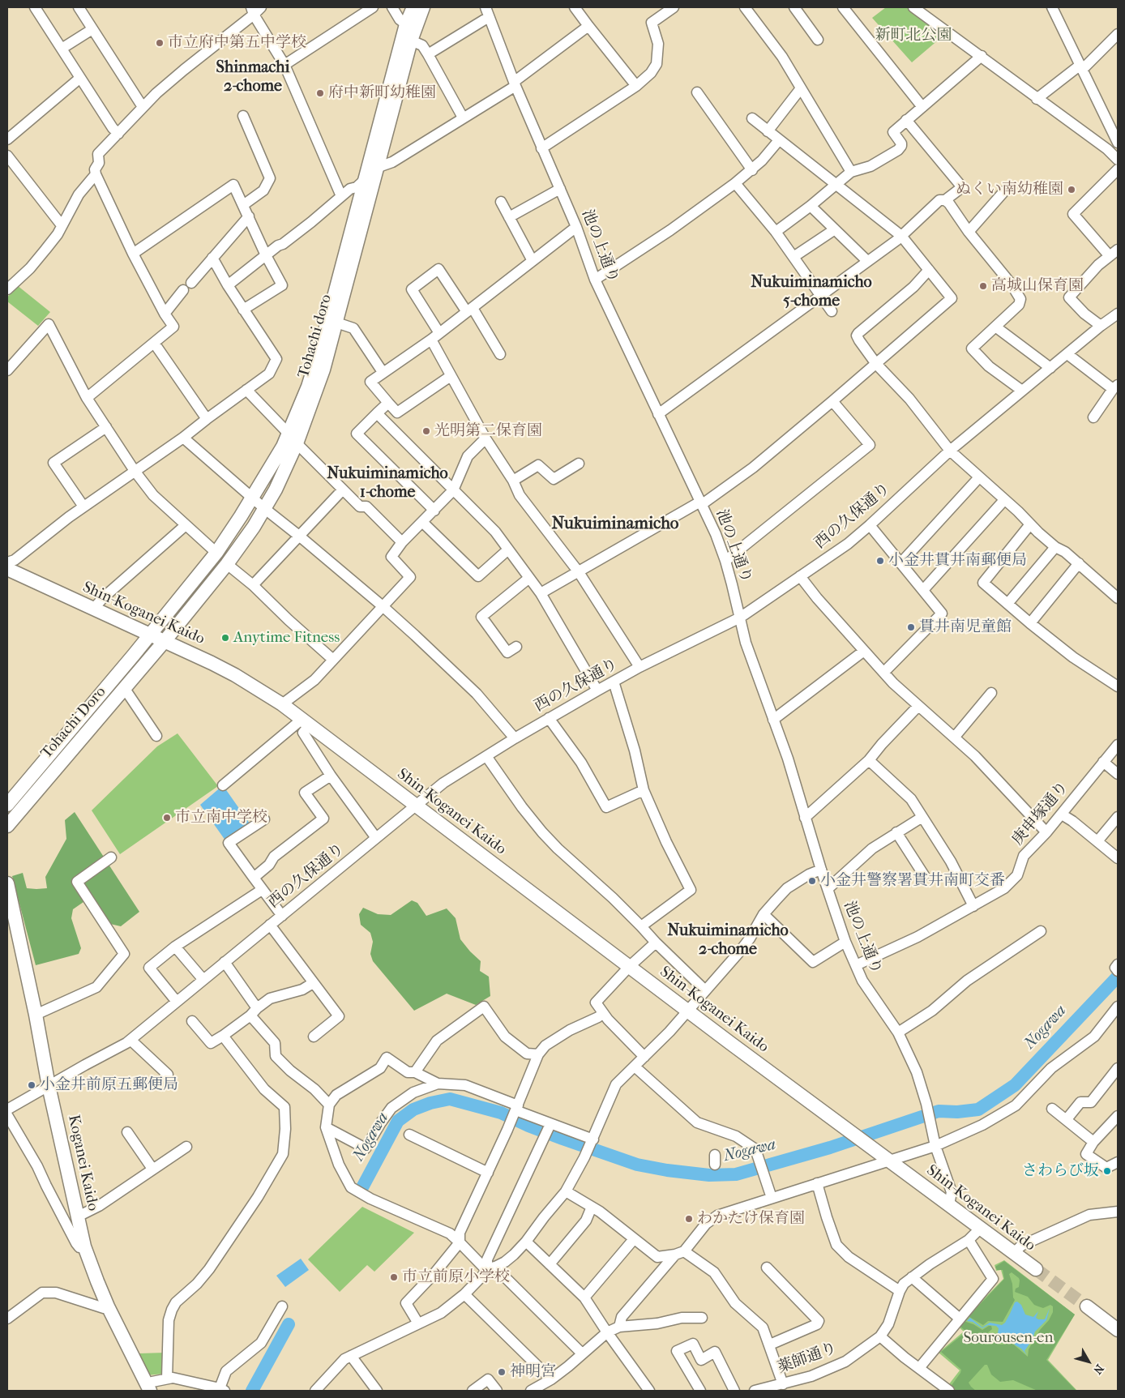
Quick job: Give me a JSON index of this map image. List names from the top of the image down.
{
  "streets": {
    "main road": [
      "Tohachi doro",
      "Shin-Koganei Kaido",
      "Tohachi Doro",
      "Koganei Kaido"
    ],
    "street": [
      "池の上通り",
      "西の久保通り",
      "庚申塚通り",
      "薬師通り"
    ]
  },
  "crossings": [
    ["池の上通り", "西の久保通り"],
    ["池の上通り", "庚申塚通り"],
    ["Tohachi doro", "Shin-Koganei Kaido"],
    ["Tohachi doro", "Tohachi Doro"],
    ["西の久保通り", "Shin-Koganei Kaido"],
    ["西の久保通り", "Koganei Kaido"],
    ["Shin-Koganei Kaido", "Tohachi Doro"],
    ["Shin-Koganei Kaido", "薬師通り"]
  ],
  "districts": [
    "Shinmachi 2-chome",
    "Nukuiminamicho 5-chome",
    "Nukuiminamicho 1-chome",
    "Nukuiminamicho",
    "Nukuiminamicho 2-chome"
  ],
  "water": ["Nogawa"],
  "parks": ["新町北公園", "Sourousen-en"],
  "places": [
    "市立府中第五中学校",
    "府中新町幼稚園",
    "ぬくい南幼稚園",
    "高城山保育園",
    "光明第二保育園",
    "小金井貫井南郵便局",
    "貫井南児童館",
    "Anytime Fitness",
    "市立南中学校",
    "小金井警察署貫井南町交番",
    "小金井前原五郵便局",
    "さわらび坂",
    "わかたけ保育園",
    "市立前原小学校",
    "神明宮"
  ],
  "north": "bottom right"
}
